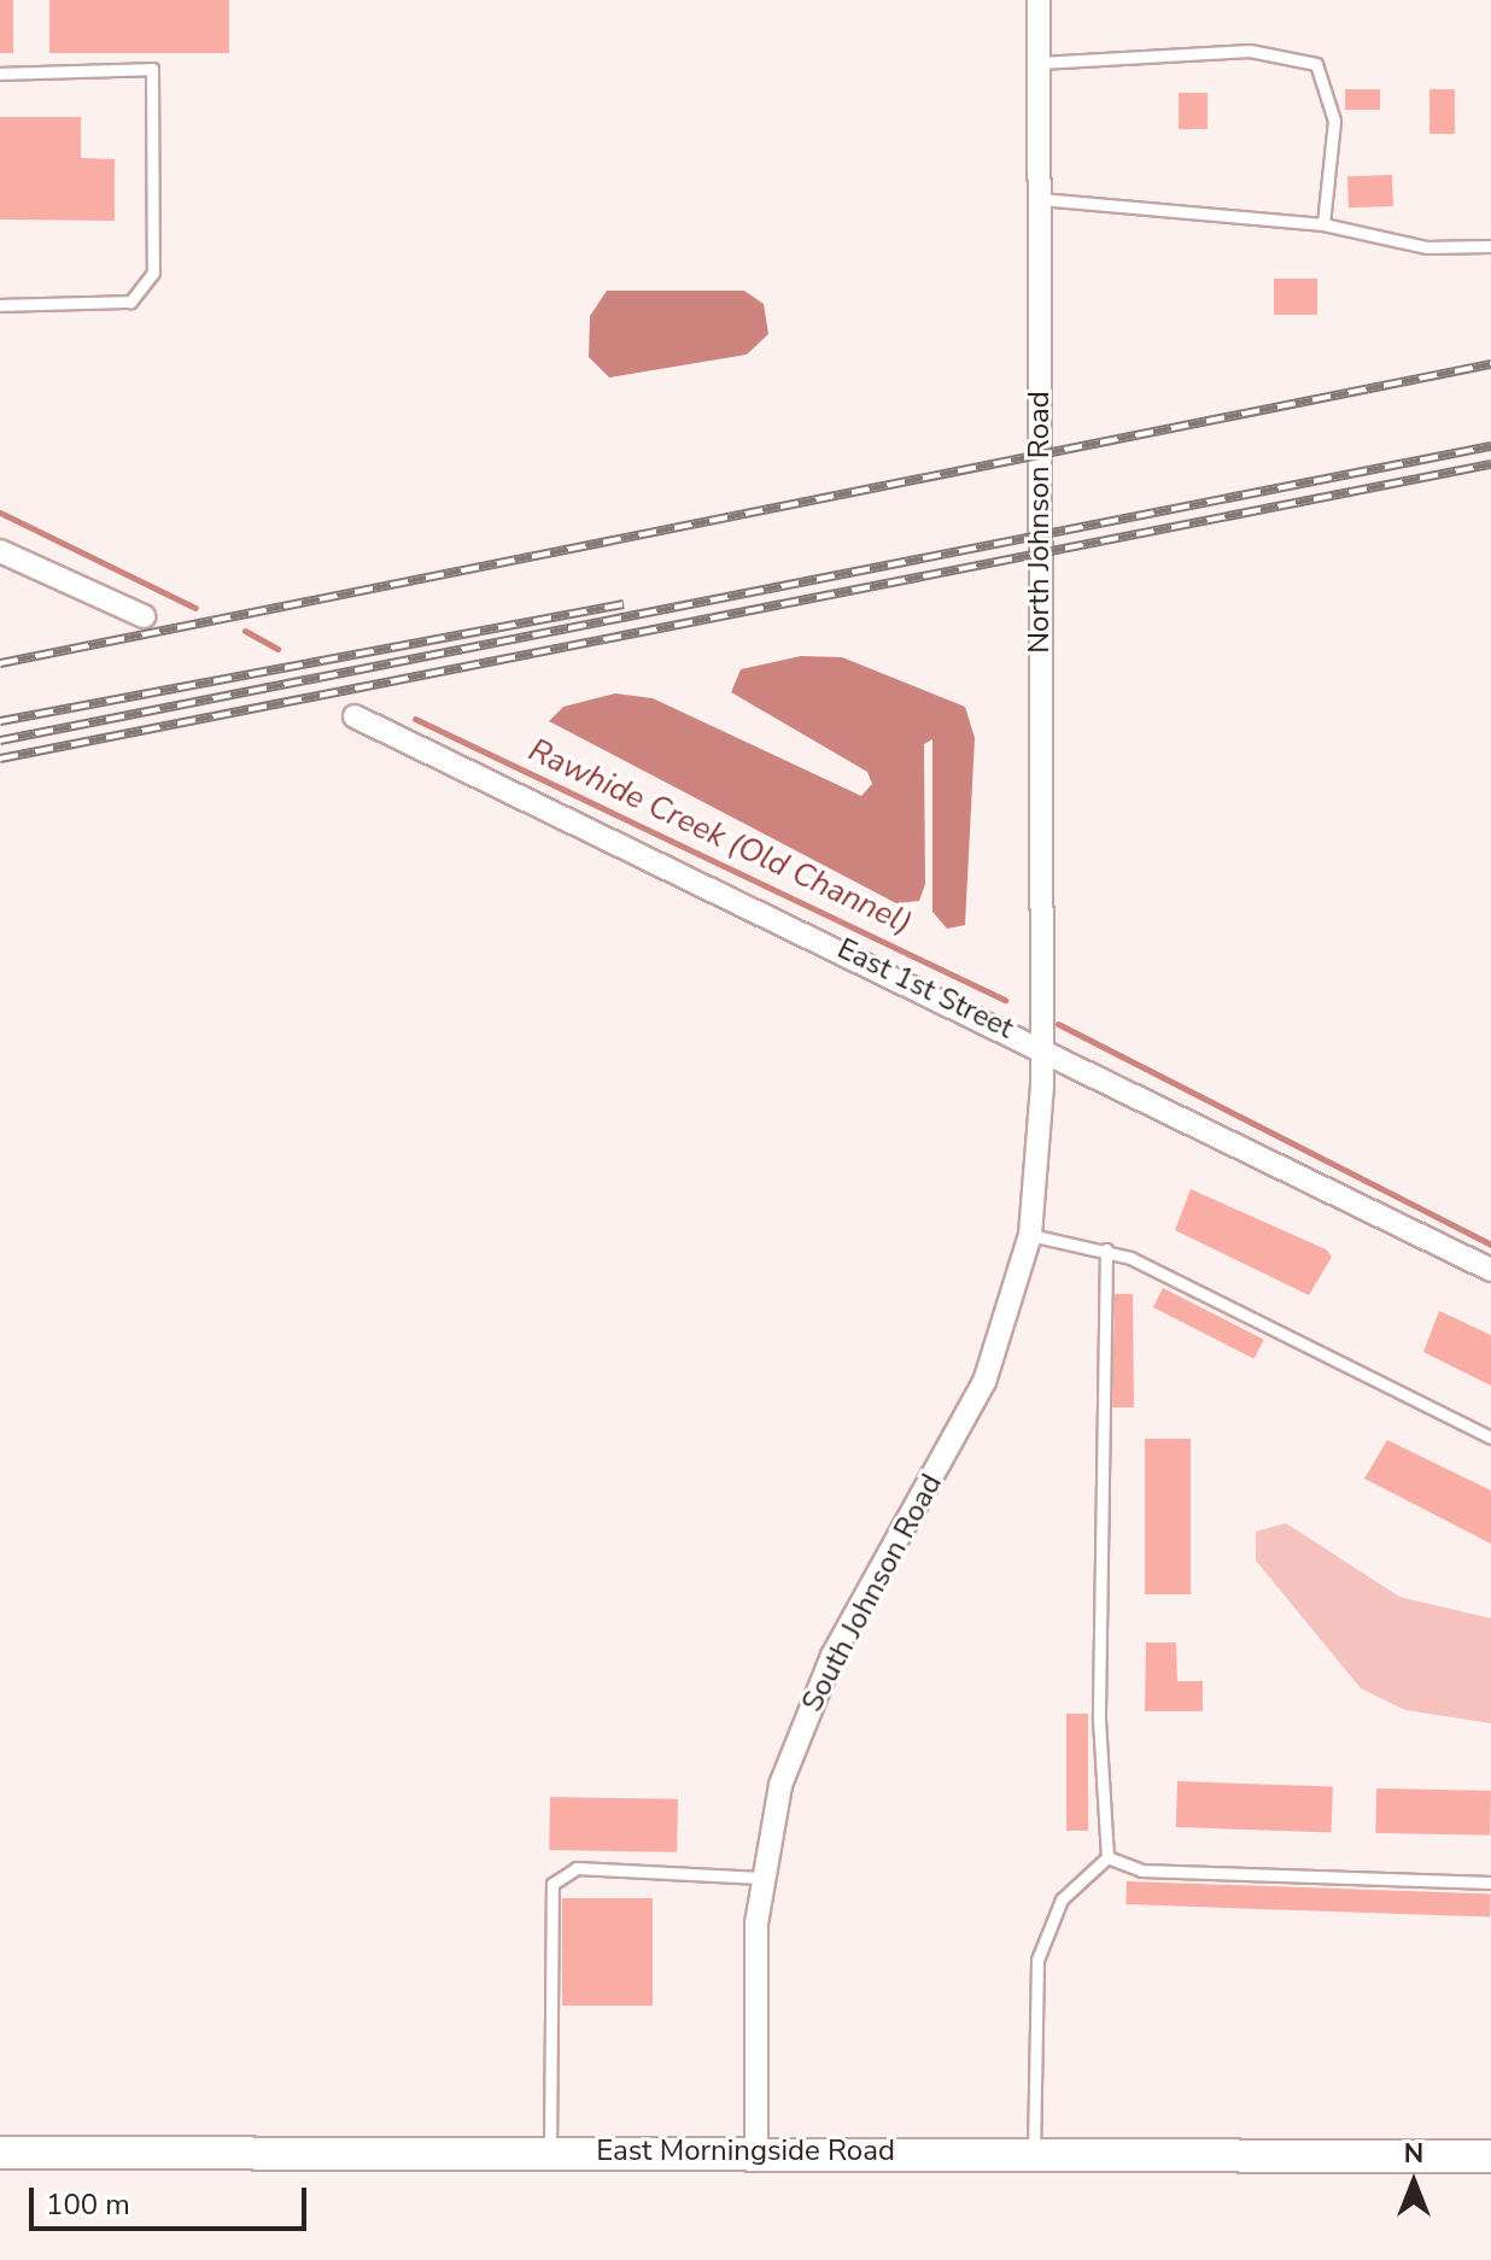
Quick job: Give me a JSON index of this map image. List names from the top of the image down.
{
  "streets": {
    "street": [
      "North Johnson Road",
      "East 1st Street",
      "South Johnson Road",
      "East Morningside Road"
    ]
  },
  "crossings": [
    ["North Johnson Road", "East 1st Street"],
    ["North Johnson Road", "South Johnson Road"],
    ["East 1st Street", "South Johnson Road"],
    ["South Johnson Road", "East Morningside Road"]
  ],
  "water": ["Rawhide Creek (Old Channel)"],
  "scale_bar": "100 m",
  "north": "top"
}
